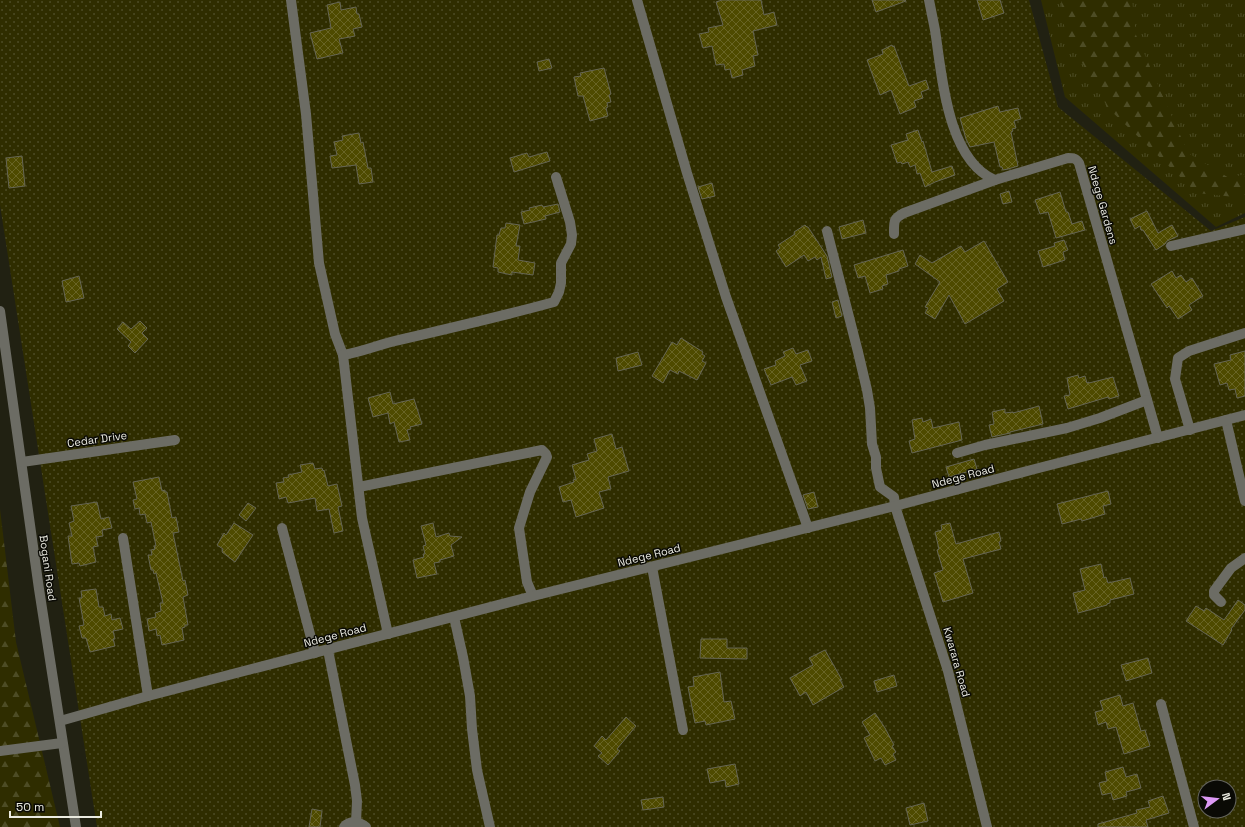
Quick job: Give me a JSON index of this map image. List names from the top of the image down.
{
  "streets": {
    "street": [
      "Ndege Gardens",
      "Cedar Drive",
      "Ndege Road",
      "Bogani Road",
      "Kwarara Road"
    ]
  },
  "crossings": [
    ["Ndege Gardens", "Ndege Road"],
    ["Cedar Drive", "Bogani Road"],
    ["Ndege Road", "Bogani Road"],
    ["Ndege Road", "Kwarara Road"]
  ],
  "scale_bar": "50 m",
  "north": "right"
}
